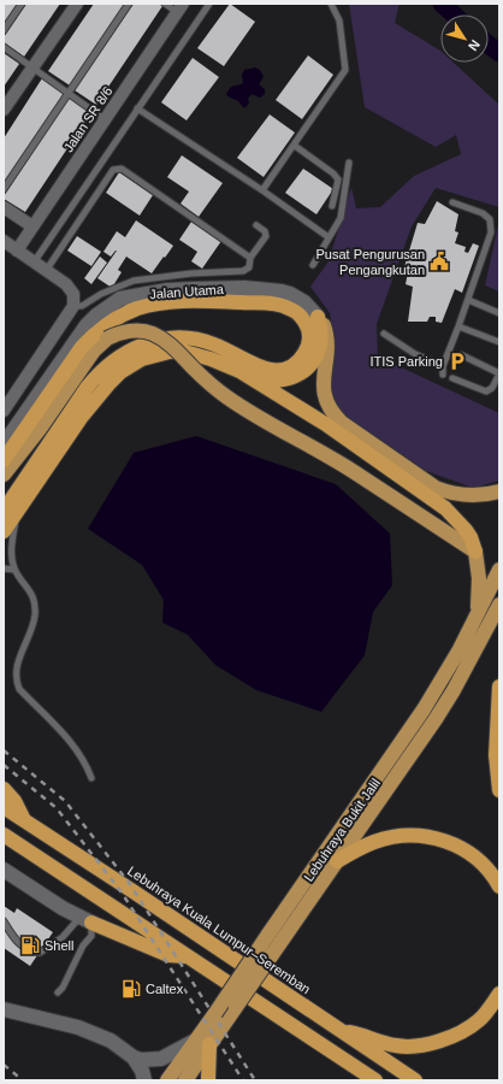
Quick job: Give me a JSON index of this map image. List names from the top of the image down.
{
  "streets": {
    "highway": ["Lebuhraya Bukit Jalil", "Lebuhraya Kuala Lumpur–Seremban"],
    "street": ["Jalan SR 8/6", "Jalan Utama"]
  },
  "places": {
    "public building": ["Pusat Pengurusan Pengangkutan"],
    "parking": ["ITIS Parking"],
    "fuel station": ["Shell", "Caltex"]
  },
  "north": "bottom right"
}
